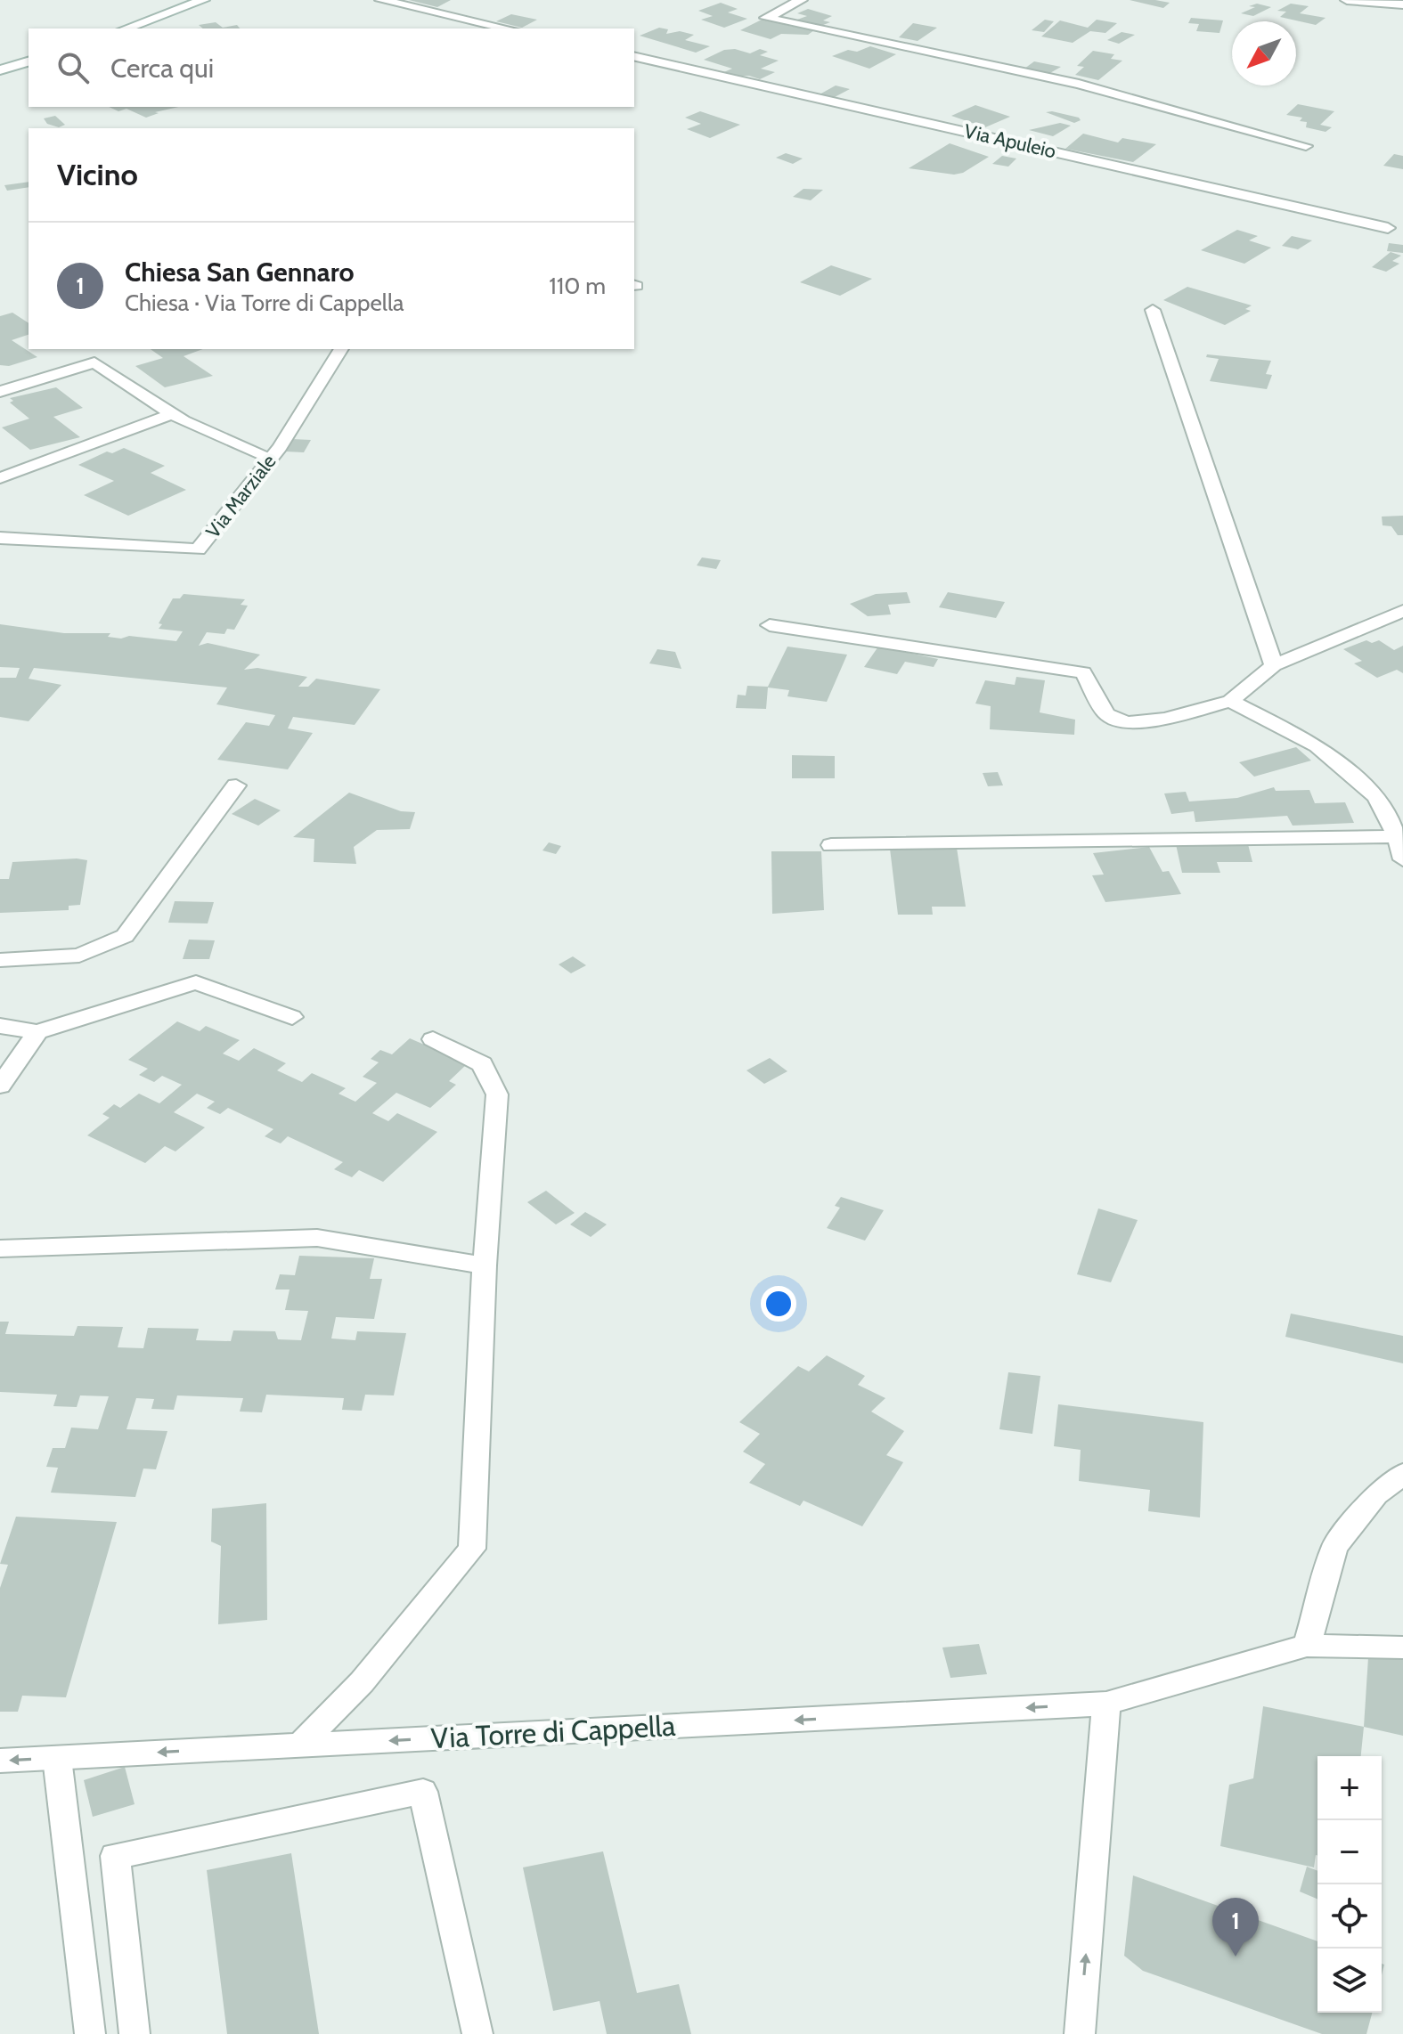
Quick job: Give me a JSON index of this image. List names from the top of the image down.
{
  "streets": {
    "street": ["Via Apuleio", "Via Marziale", "Via Torre di Cappella"]
  },
  "one_way": ["Via Torre di Cappella"],
  "north": "bottom left",
  "page": {
    "search": "Cerca qui",
    "heading": "Vicino",
    "list": [
      {
        "mark": "1",
        "name": "Chiesa San Gennaro",
        "note": "Chiesa · Via Torre di Cappella",
        "value": "110 m"
      }
    ],
    "map_buttons": ["+", "−"],
    "pins": "1"
  }
}
